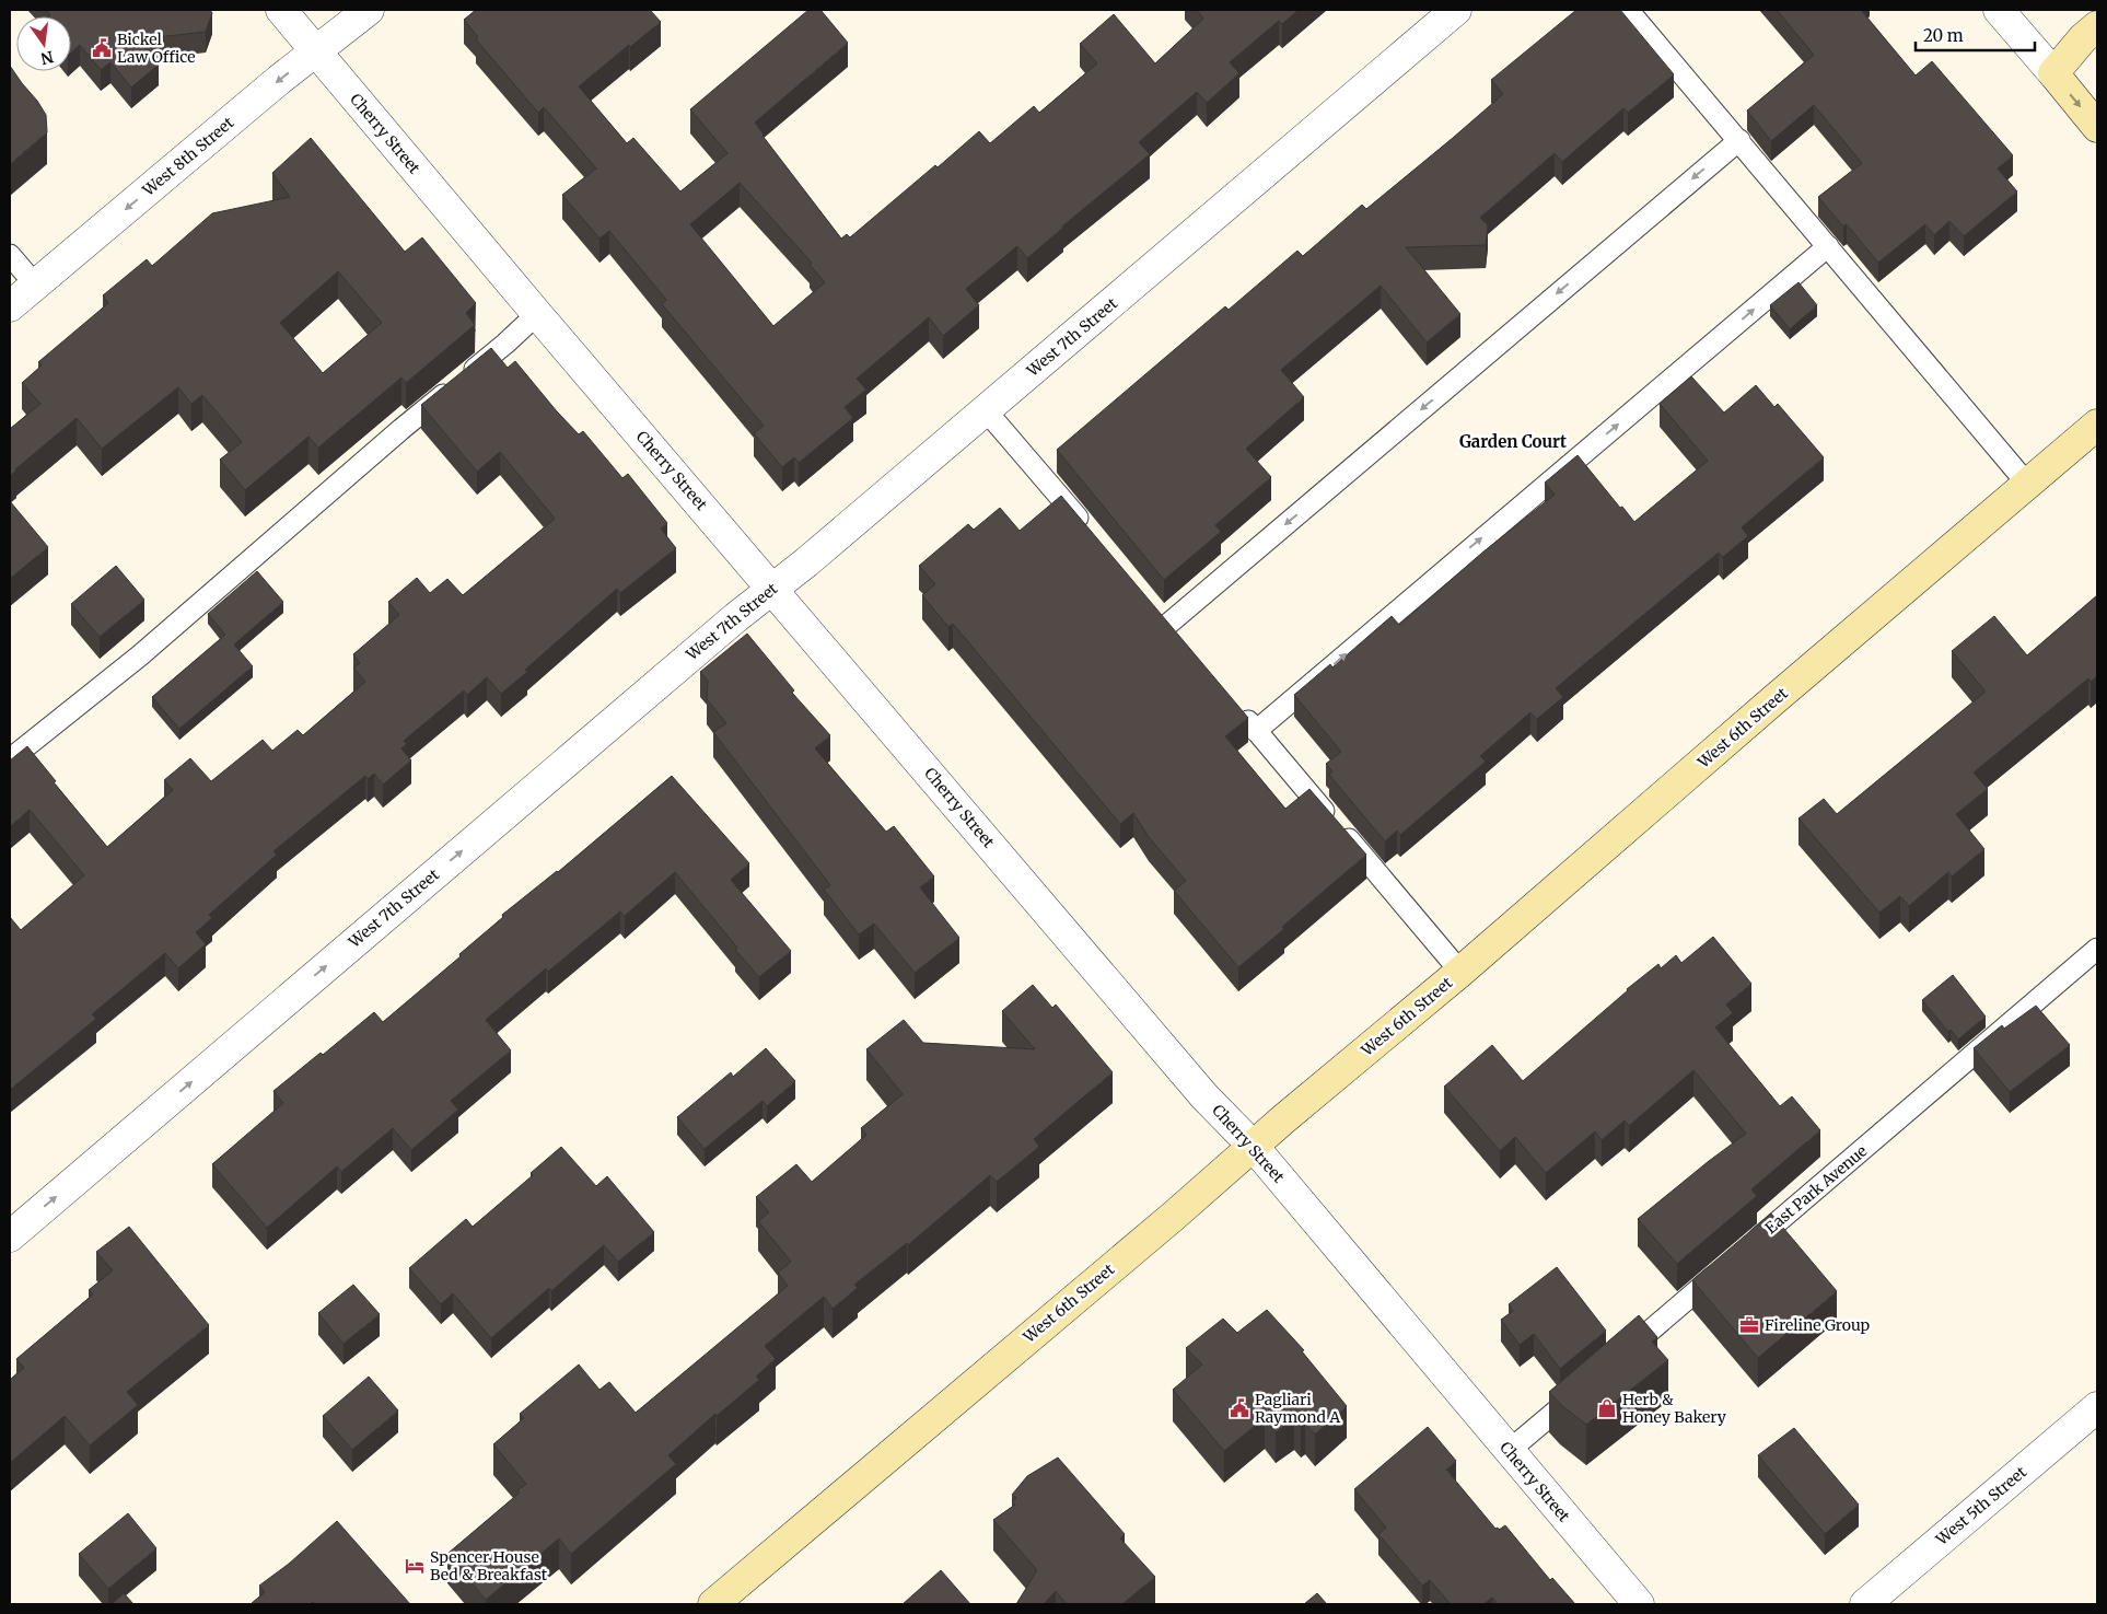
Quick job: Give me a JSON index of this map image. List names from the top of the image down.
{
  "streets": {
    "main road": ["West 6th Street"],
    "street": [
      "Cherry Street",
      "West 8th Street",
      "West 7th Street",
      "West 5th Street"
    ],
    "lane": ["East Park Avenue"]
  },
  "crossings": [
    ["Cherry Street", "West 8th Street"],
    ["Cherry Street", "West 7th Street"],
    ["Cherry Street", "West 6th Street"]
  ],
  "one_way": ["West 8th Street", "West 7th Street"],
  "districts": ["Garden Court"],
  "places": {
    "public building": ["Bickel Law Office", "Pagliari Raymond A"],
    "office": ["Fireline Group"],
    "shop": ["Herb & Honey Bakery"],
    "hotel": ["Spencer House Bed & Breakfast"]
  },
  "scale_bar": "20 m",
  "north": "bottom"
}
